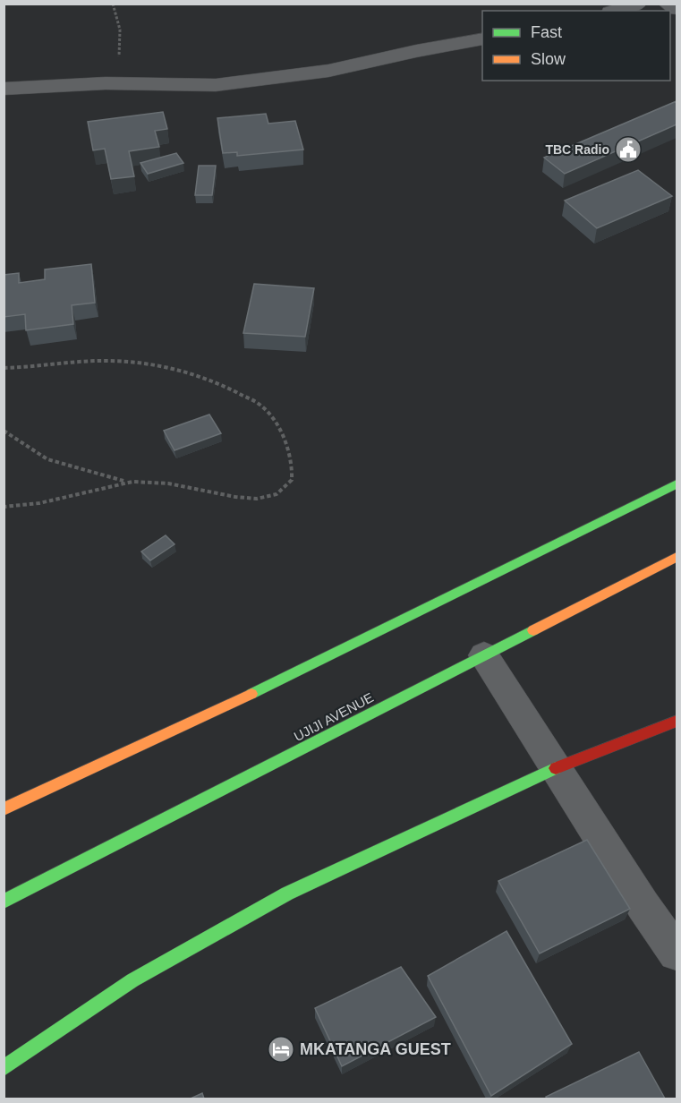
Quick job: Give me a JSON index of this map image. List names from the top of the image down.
{
  "streets": {
    "street": ["UJIJI AVENUE"]
  },
  "places": {
    "public building": ["TBC Radio"],
    "hotel": ["MKATANGA GUEST"]
  },
  "legend": ["Fast", "Slow"]
}
